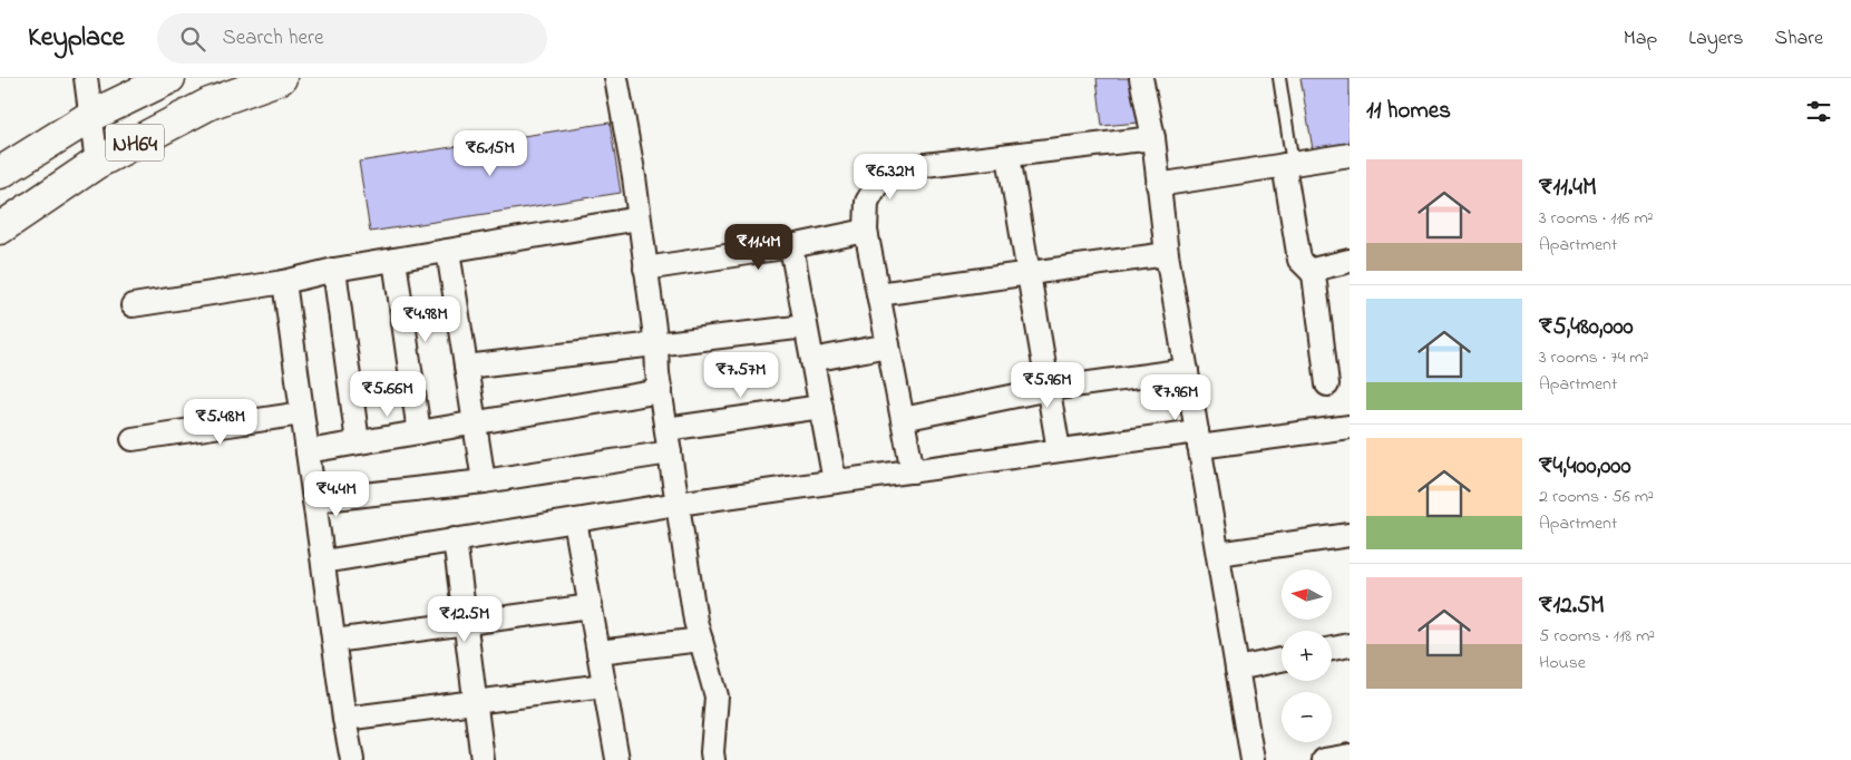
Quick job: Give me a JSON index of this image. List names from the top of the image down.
{
  "streets": {
    "highway": ["NH64"]
  },
  "north": "left",
  "page": {
    "header": "Keyplace",
    "search": "Search here",
    "nav": ["Map", "Layers", "Share"],
    "heading": "11 homes",
    "price": [
      "₹6.15M",
      "₹6.32M",
      "₹11.4M",
      "₹4.98M",
      "₹7.57M",
      "₹5.96M",
      "₹5.66M",
      "₹7.96M",
      "₹5.48M",
      "₹4.4M",
      "₹12.5M"
    ],
    "list": [
      {
        "name": "₹11.4M",
        "note": "3 rooms · 116 m² · Apartment"
      },
      {
        "name": "₹5,480,000",
        "note": "3 rooms · 74 m² · Apartment"
      },
      {
        "name": "₹4,400,000",
        "note": "2 rooms · 56 m² · Apartment"
      },
      {
        "name": "₹12.5M",
        "note": "5 rooms · 118 m² · House"
      }
    ],
    "map_buttons": ["+", "−"]
  }
}
